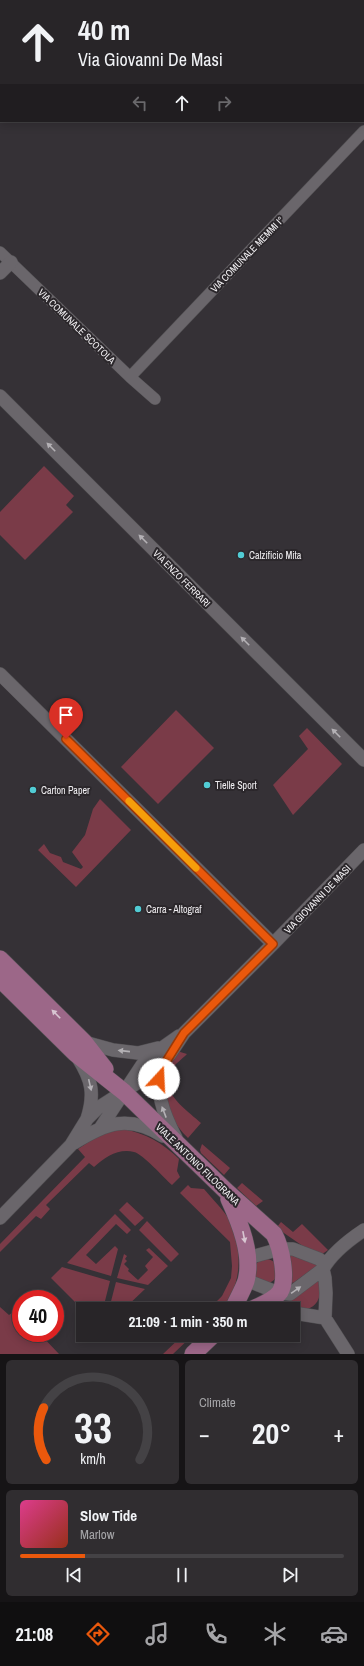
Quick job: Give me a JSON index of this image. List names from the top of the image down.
{
  "streets": {
    "main road": ["VIALE ANTONIO FILOGRANA"],
    "street": [
      "VIA COMUNALE MEMMI I°",
      "VIA COMUNALE SCOTOLA",
      "VIA ENZO FERRARI",
      "VIA GIOVANNI DE MASI"
    ]
  },
  "crossings": [
    ["VIA COMUNALE MEMMI I°", "VIA COMUNALE SCOTOLA"]
  ],
  "one_way": ["VIA ENZO FERRARI"],
  "places": [
    "Calzificio Mita",
    "Tielle Sport",
    "Carton Paper",
    "Carra - Altograf"
  ],
  "page": {
    "turn": ["40 m", "Via Giovanni De Masi"],
    "limit": "40",
    "trip": "21:09 · 1 min · 350 m",
    "tile": "Climate",
    "heat": ["−", "20°", "+"],
    "song": ["Slow Tide", "Marlow"],
    "tabs": "21:08",
    "gauge": ["33", "km/h"]
  }
}
